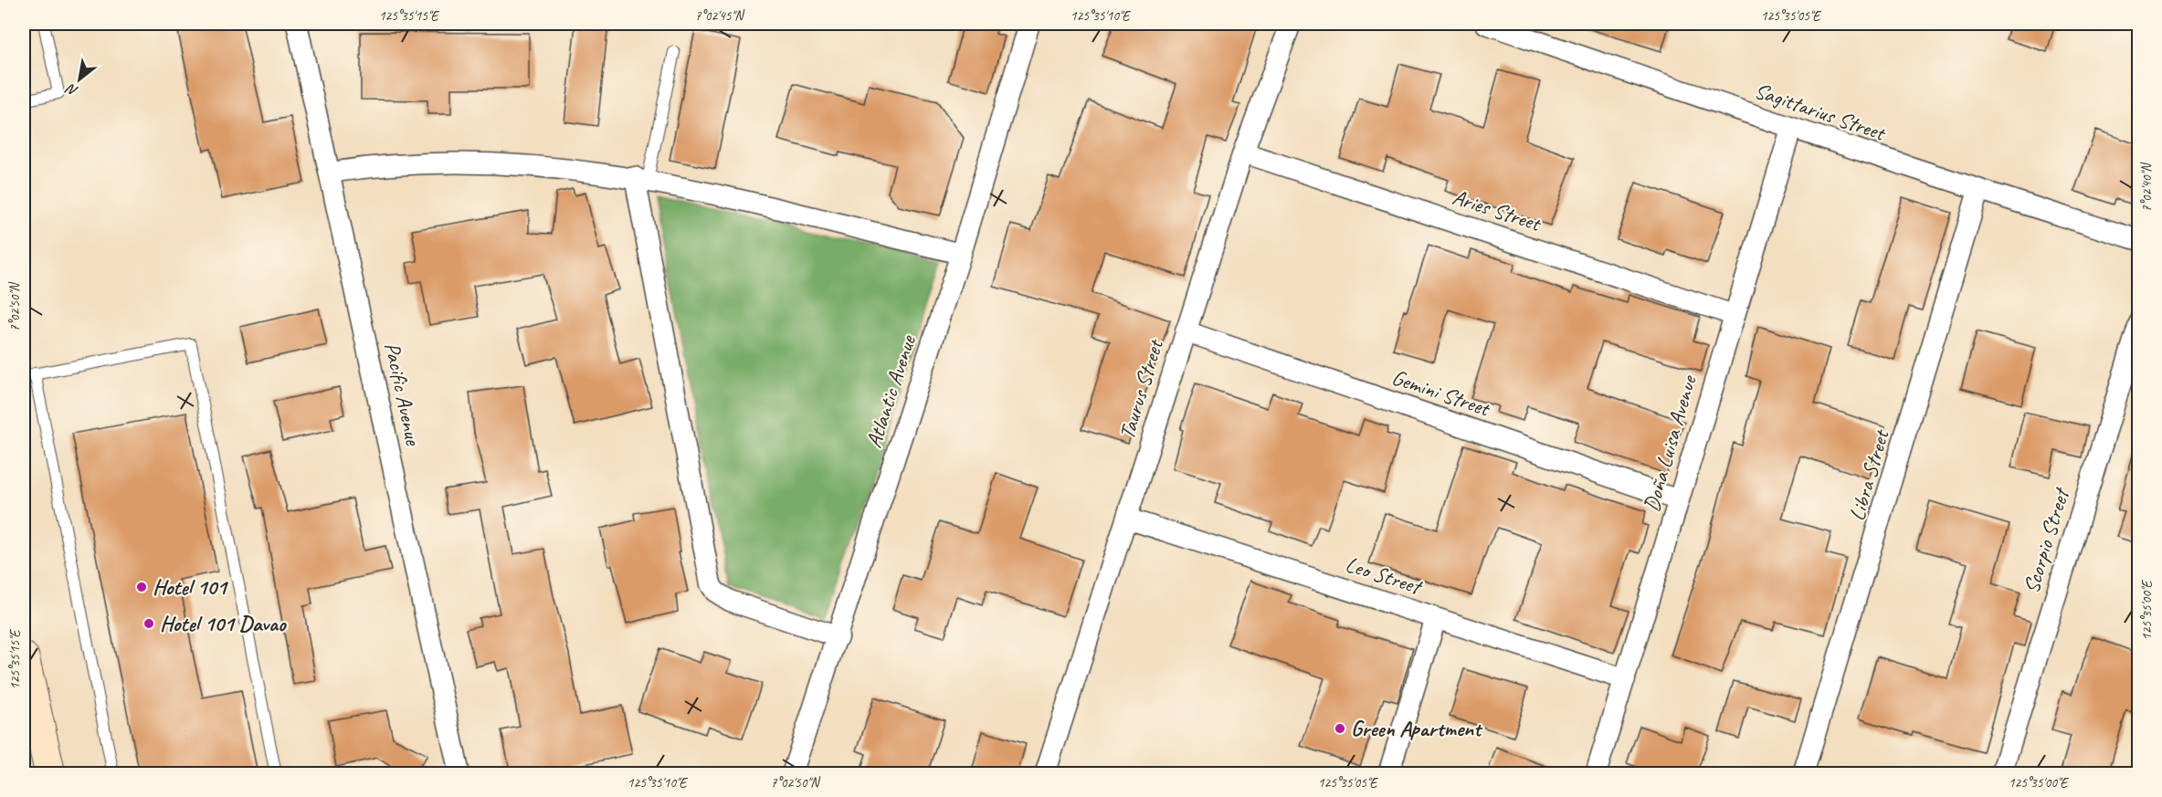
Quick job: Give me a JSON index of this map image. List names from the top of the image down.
{
  "streets": {
    "street": [
      "Sagittarius Street",
      "Aries Street",
      "Taurus Street",
      "Atlantic Avenue",
      "Gemini Street",
      "Pacific Avenue",
      "Doña Luisa Avenue",
      "Libra Street",
      "Scorpio Street",
      "Leo Street"
    ]
  },
  "crossings": [
    ["Sagittarius Street", "Doña Luisa Avenue"],
    ["Sagittarius Street", "Libra Street"],
    ["Aries Street", "Taurus Street"],
    ["Aries Street", "Doña Luisa Avenue"],
    ["Taurus Street", "Gemini Street"],
    ["Taurus Street", "Leo Street"],
    ["Gemini Street", "Doña Luisa Avenue"],
    ["Doña Luisa Avenue", "Leo Street"]
  ],
  "places": ["Hotel 101", "Hotel 101 Davao", "Green Apartment"],
  "north": "bottom left",
  "coordinates": [
    "125°35'15\"E",
    "7°02'45\"N",
    "125°35'10\"E",
    "125°35'05\"E",
    "7°02'40\"N",
    "7°02'50\"N",
    "125°35'00\"E"
  ]
}
